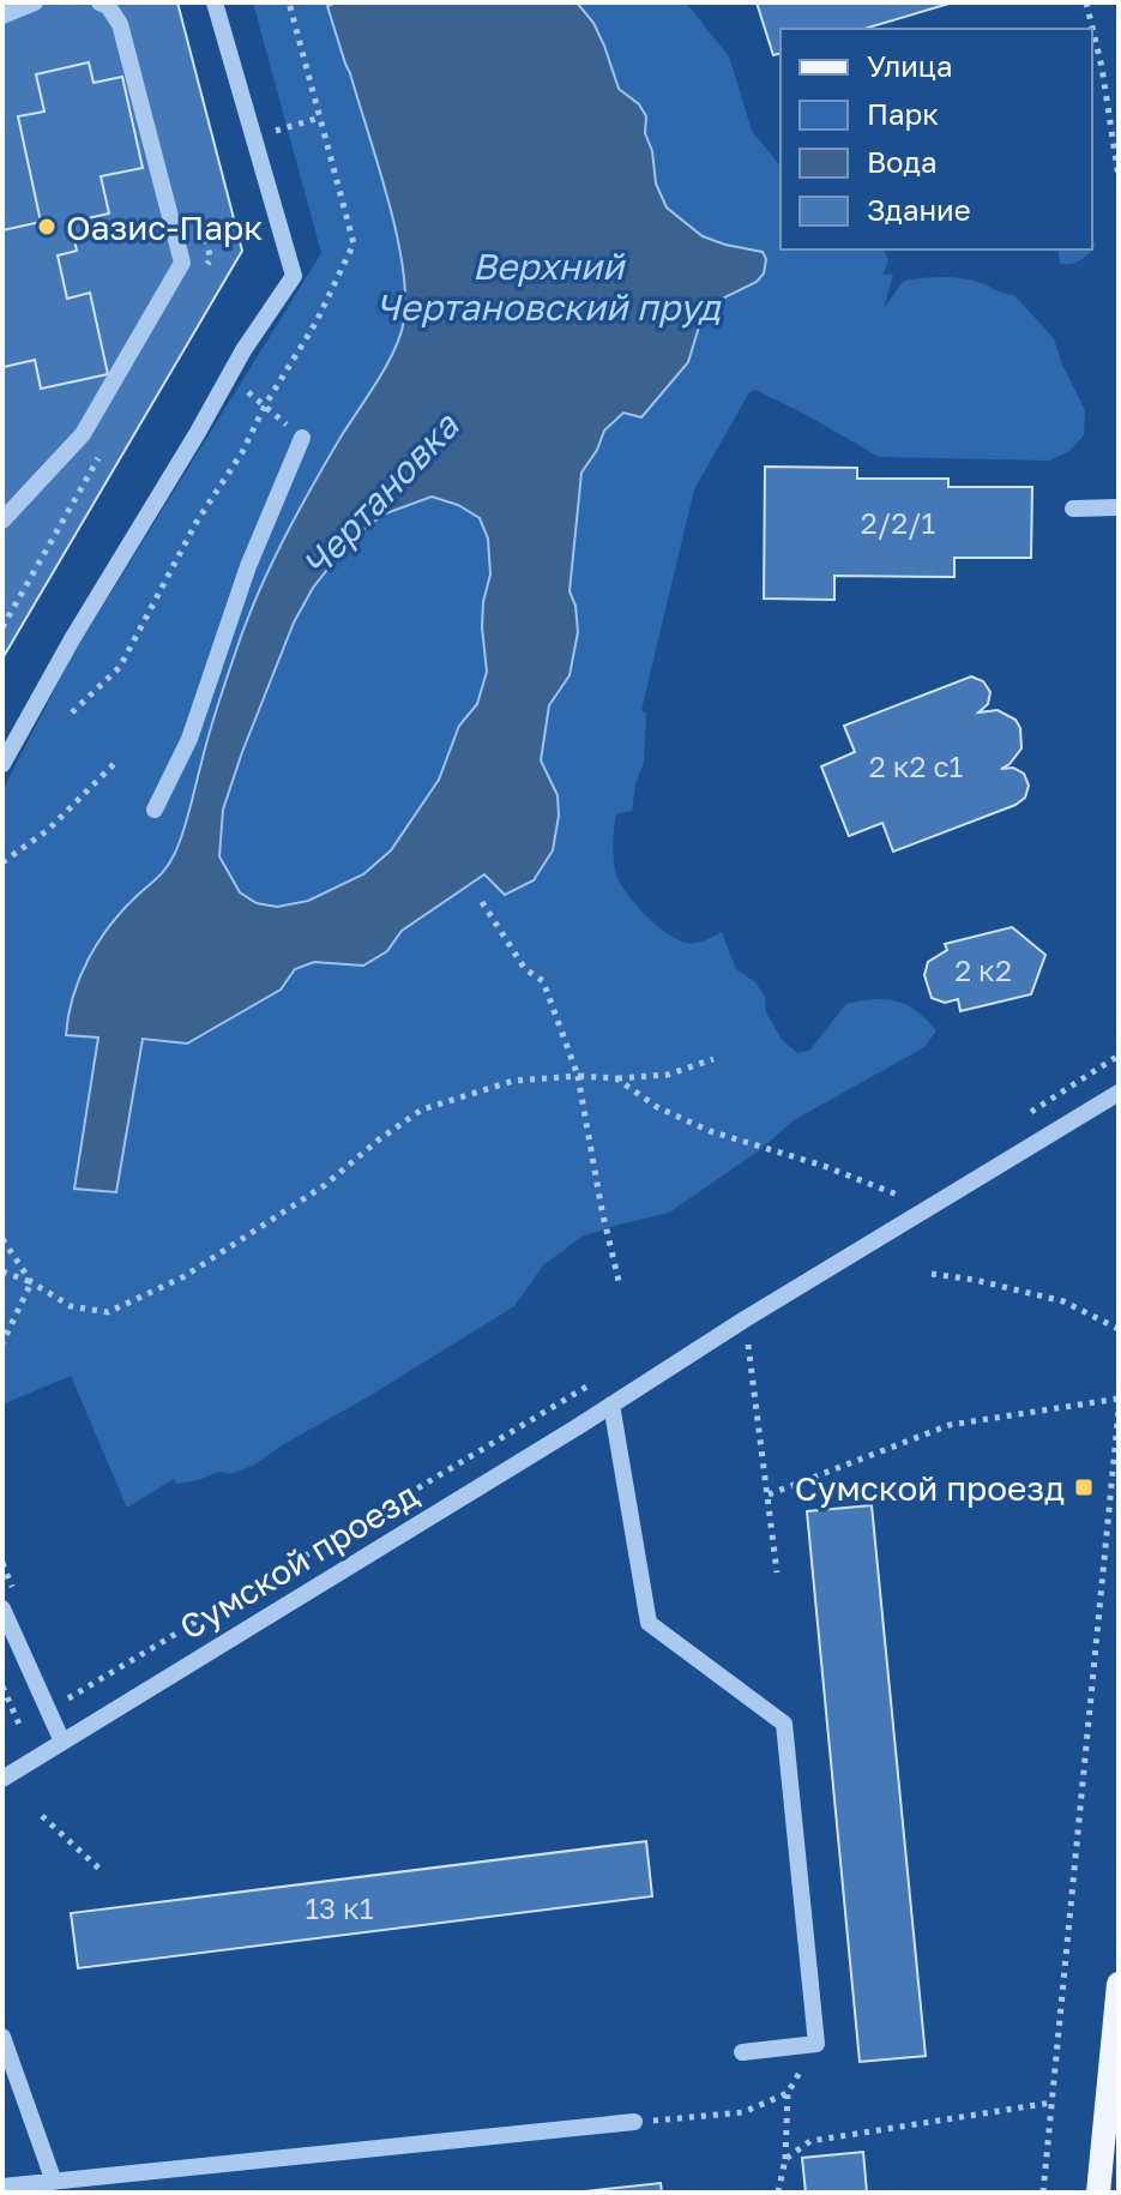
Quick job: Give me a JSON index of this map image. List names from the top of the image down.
{
  "streets": {
    "street": ["Сумской проезд"]
  },
  "water": ["Верхний Чертановский пруд", "Чертановка"],
  "places": {
    "other": ["Оазис-Парк"],
    "transit": ["Сумской проезд"]
  },
  "house_numbers": [
    "2/2/1",
    "2 к2 с1",
    "2 к2",
    "13 к1"
  ],
  "legend": [
    "Улица",
    "Парк",
    "Вода",
    "Здание"
  ]
}
